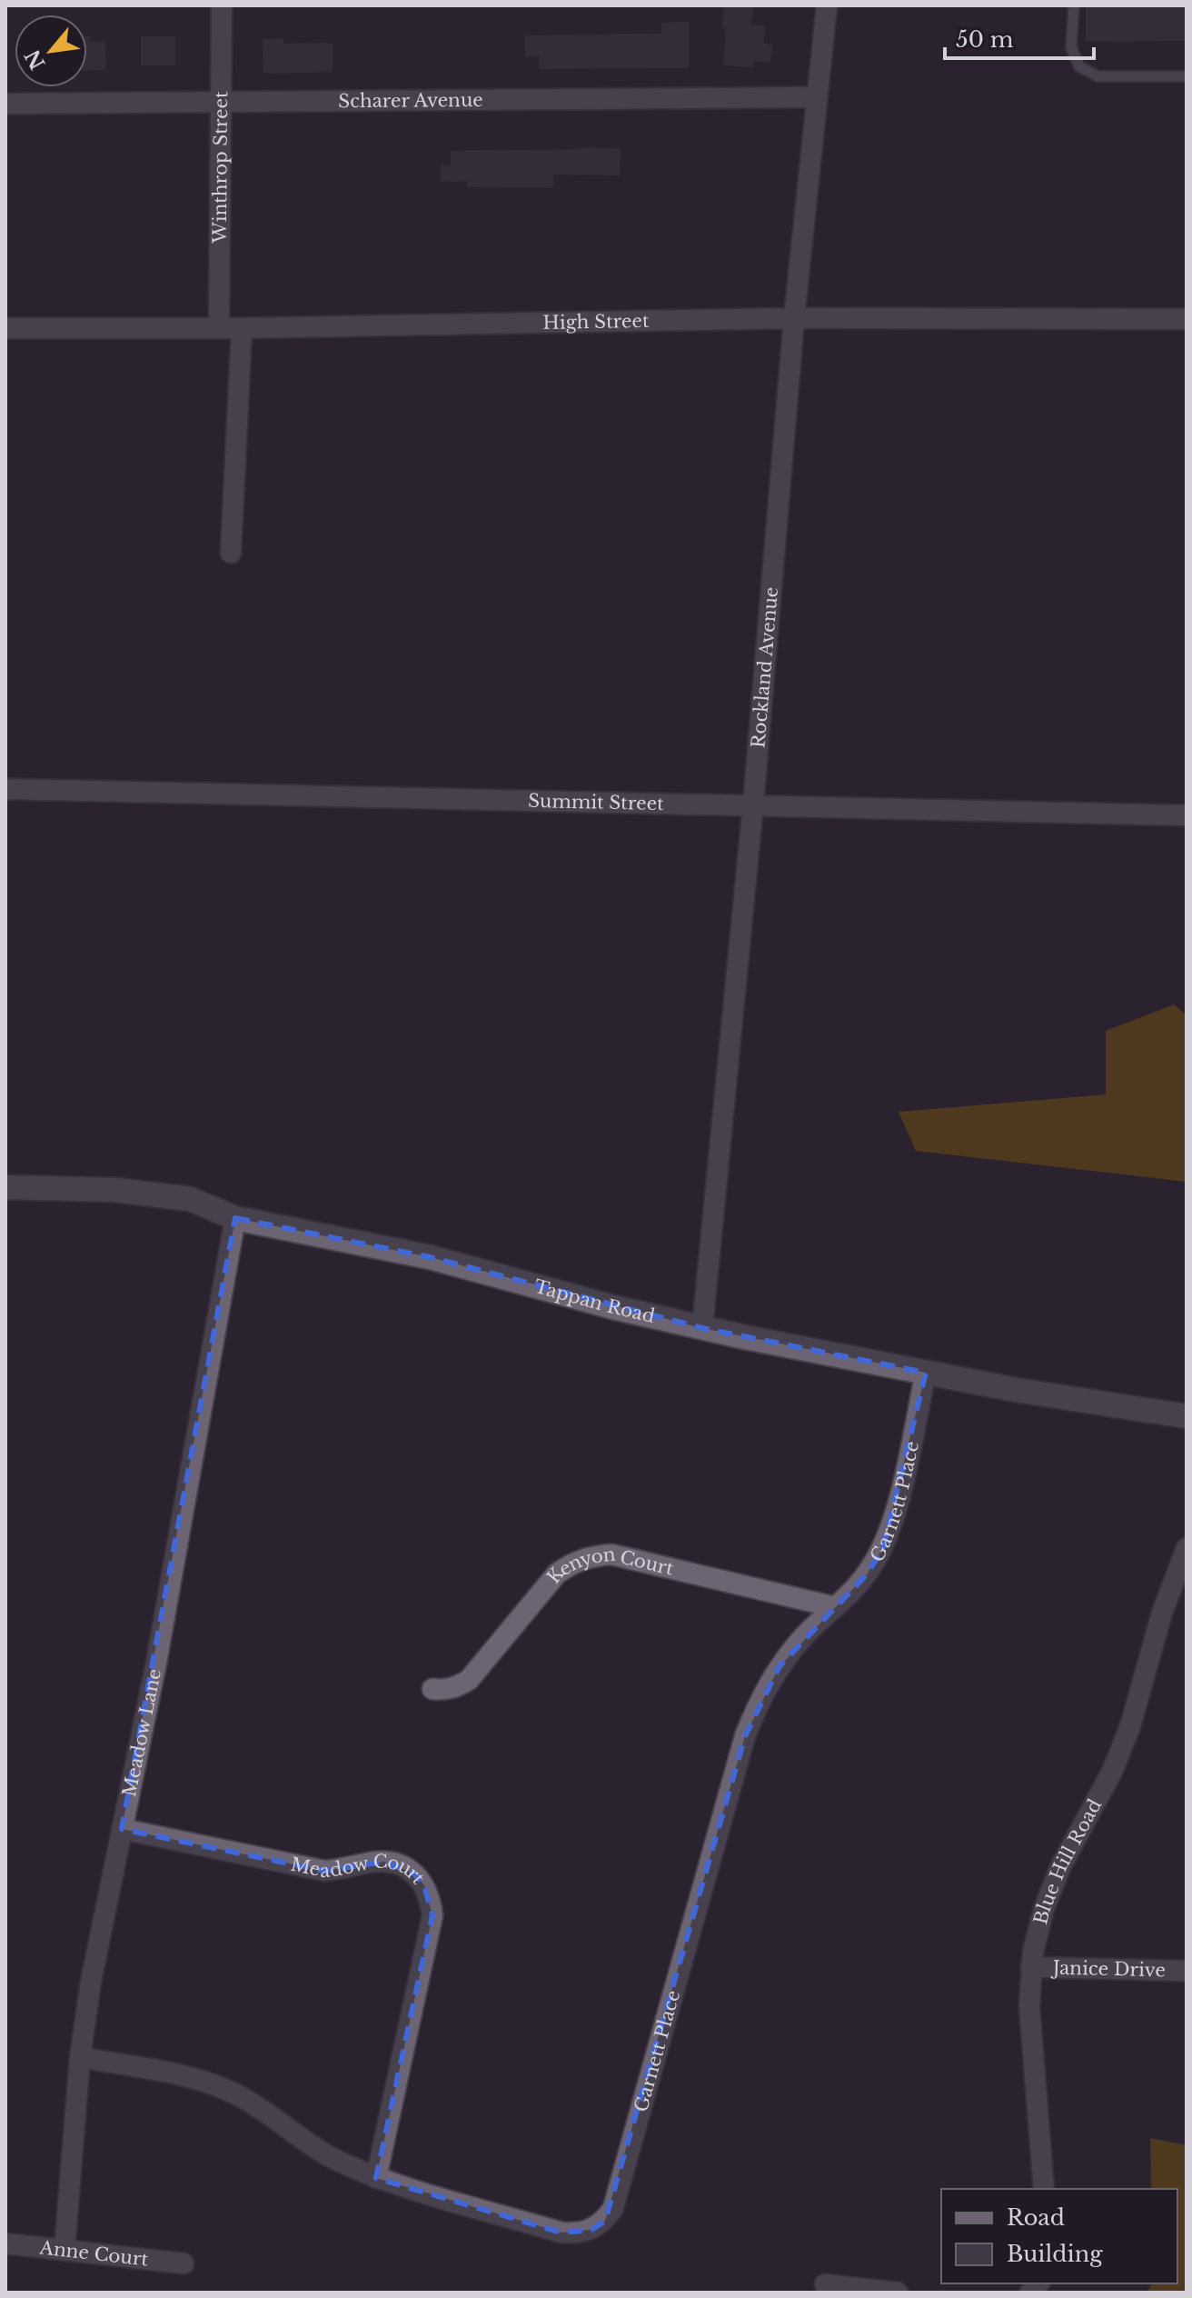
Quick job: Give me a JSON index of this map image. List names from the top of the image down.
{
  "streets": {
    "street": [
      "Scharer Avenue",
      "Winthrop Street",
      "High Street",
      "Rockland Avenue",
      "Summit Street",
      "Tappan Road",
      "Garnett Place",
      "Kenyon Court",
      "Meadow Lane",
      "Blue Hill Road",
      "Meadow Court",
      "Janice Drive",
      "Anne Court"
    ]
  },
  "crossings": [
    ["Scharer Avenue", "Winthrop Street"],
    ["Scharer Avenue", "Rockland Avenue"],
    ["Winthrop Street", "High Street"],
    ["High Street", "Rockland Avenue"],
    ["Rockland Avenue", "Summit Street"],
    ["Rockland Avenue", "Tappan Road"],
    ["Tappan Road", "Garnett Place"],
    ["Tappan Road", "Meadow Lane"],
    ["Garnett Place", "Kenyon Court"],
    ["Garnett Place", "Meadow Lane"],
    ["Garnett Place", "Meadow Court"],
    ["Meadow Lane", "Meadow Court"],
    ["Meadow Lane", "Anne Court"],
    ["Blue Hill Road", "Janice Drive"]
  ],
  "legend": ["Road", "Building"],
  "scale_bar": "50 m",
  "north": "bottom left"
}
